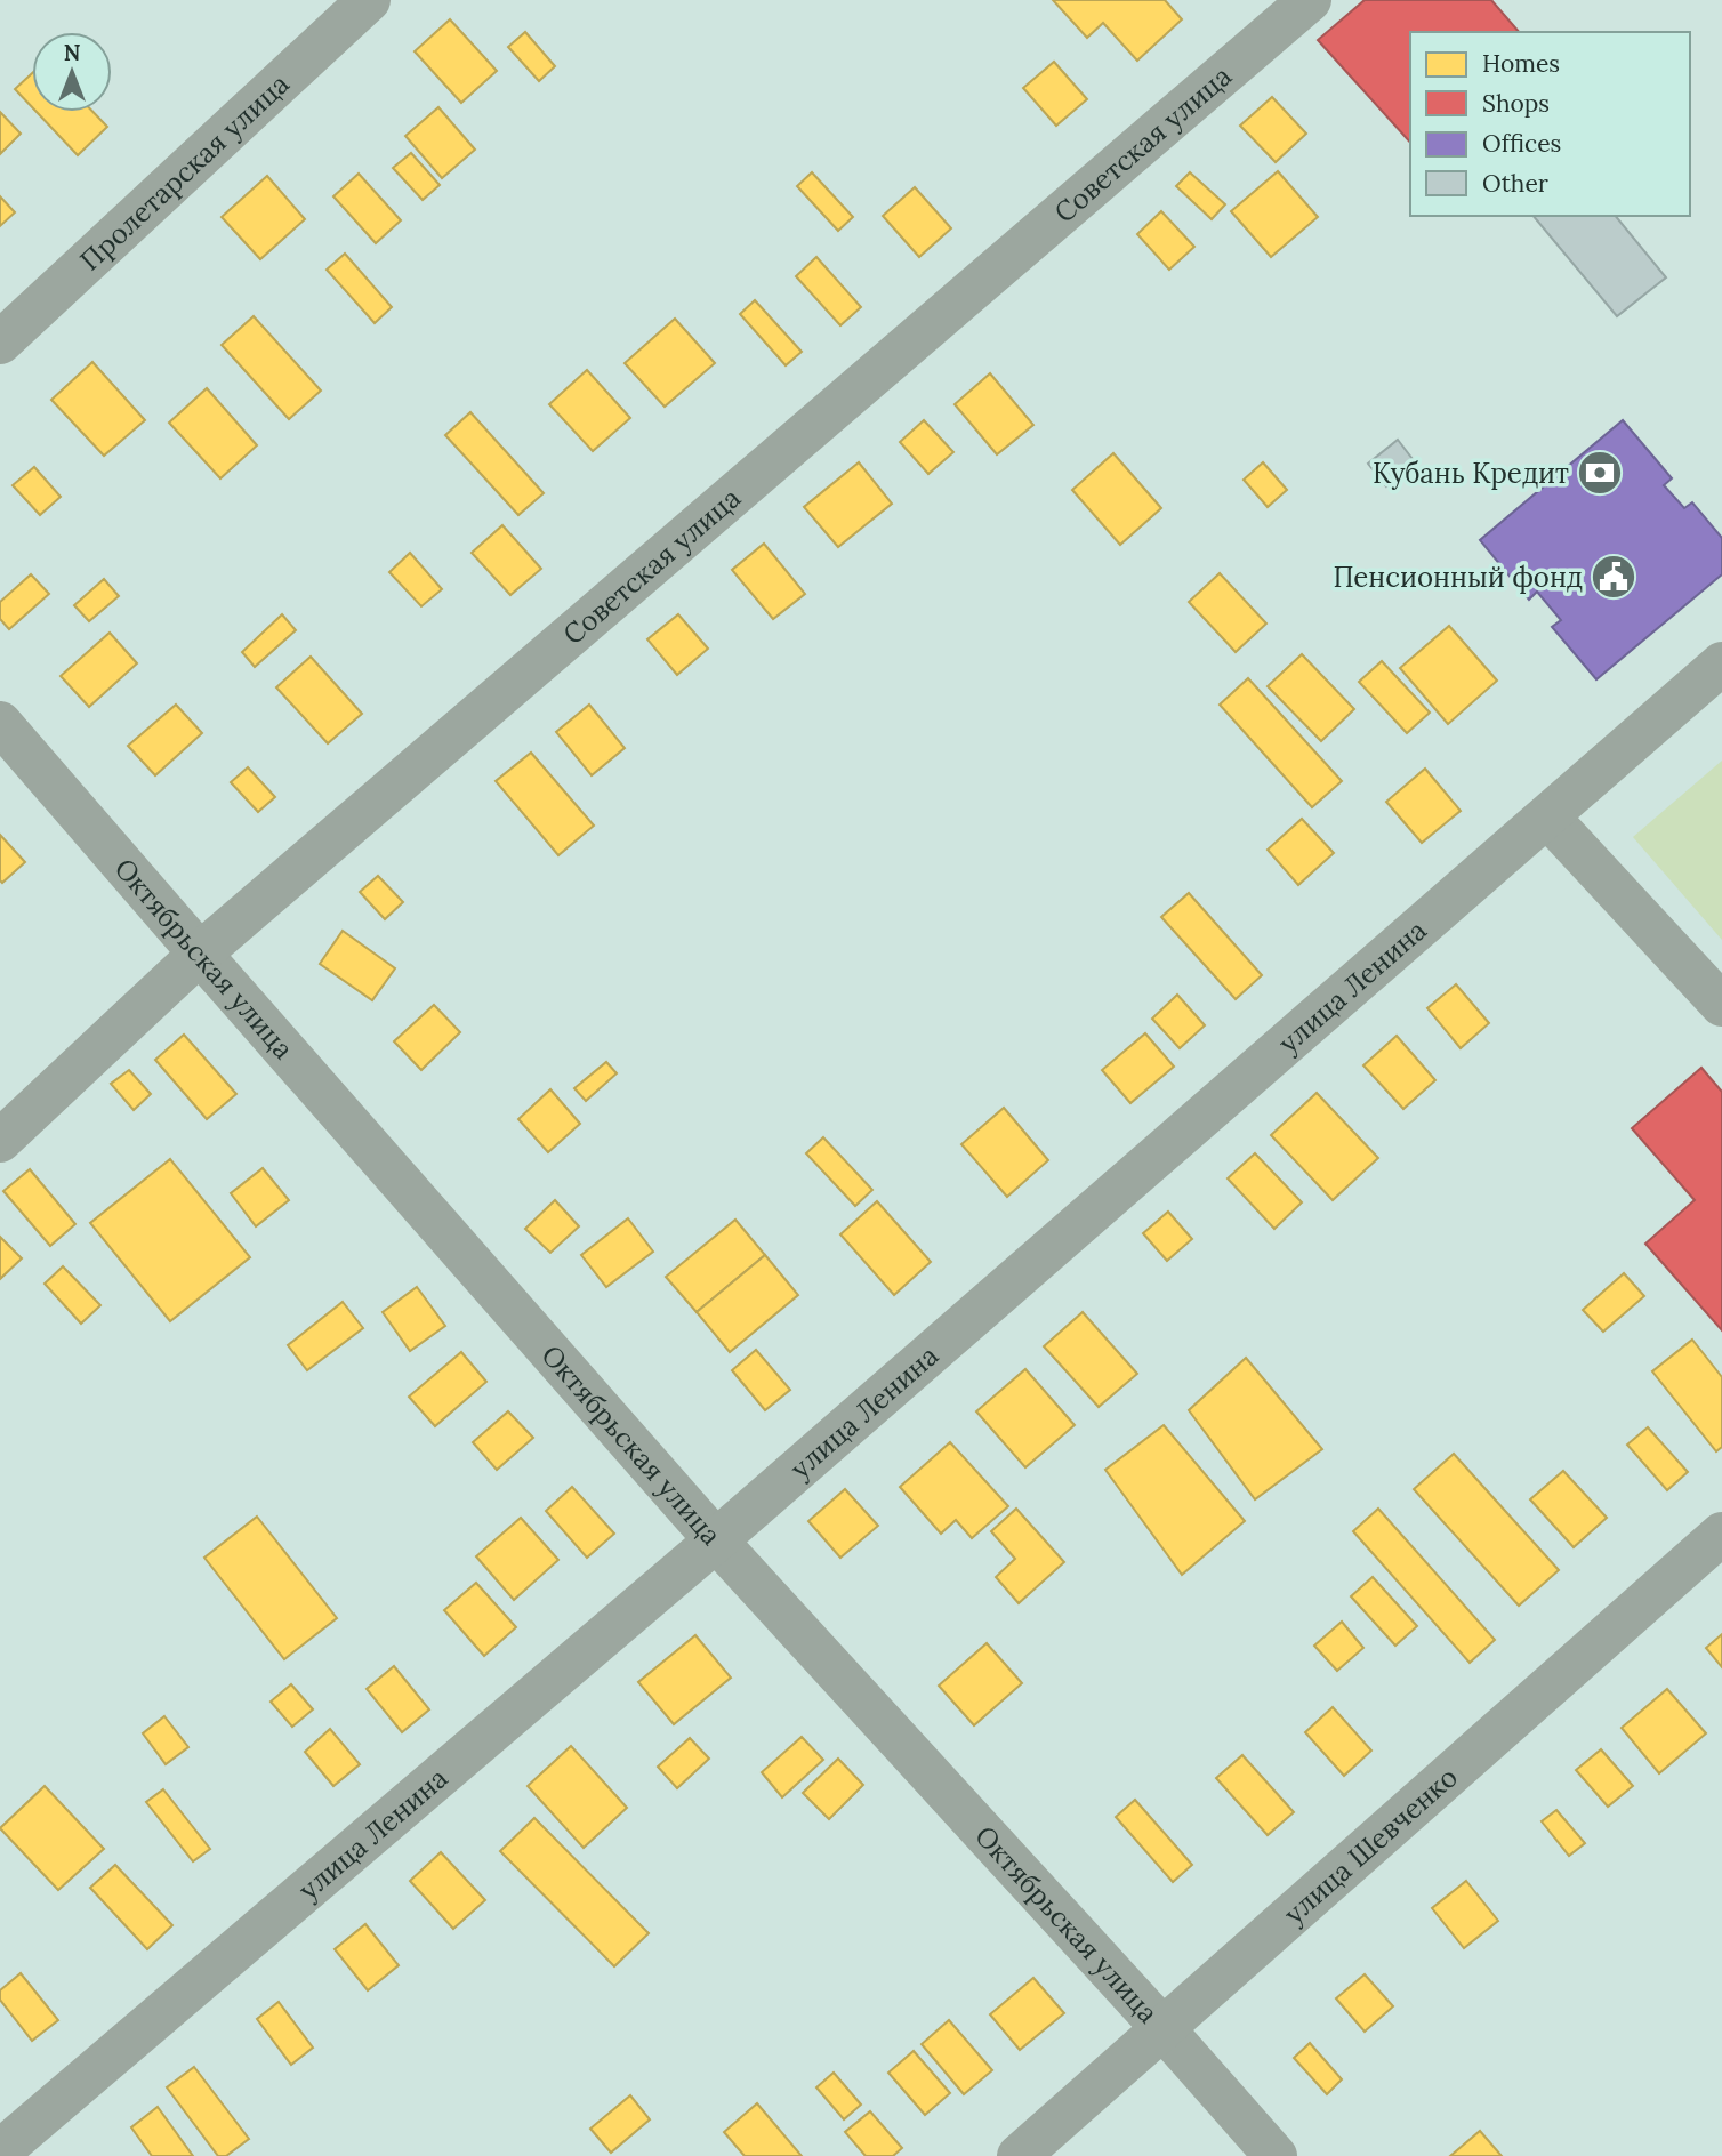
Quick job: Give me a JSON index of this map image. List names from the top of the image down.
{
  "streets": {
    "street": [
      "Советская улица",
      "Пролетарская улица",
      "Октябрьская улица",
      "улица Ленина",
      "улица Шевченко"
    ]
  },
  "crossings": [
    ["Советская улица", "Октябрьская улица"],
    ["Октябрьская улица", "улица Ленина"],
    ["Октябрьская улица", "улица Шевченко"]
  ],
  "places": {
    "bank": ["Кубань Кредит"],
    "public building": ["Пенсионный фонд"]
  },
  "legend": [
    "Homes",
    "Shops",
    "Offices",
    "Other"
  ],
  "north": "top"
}
